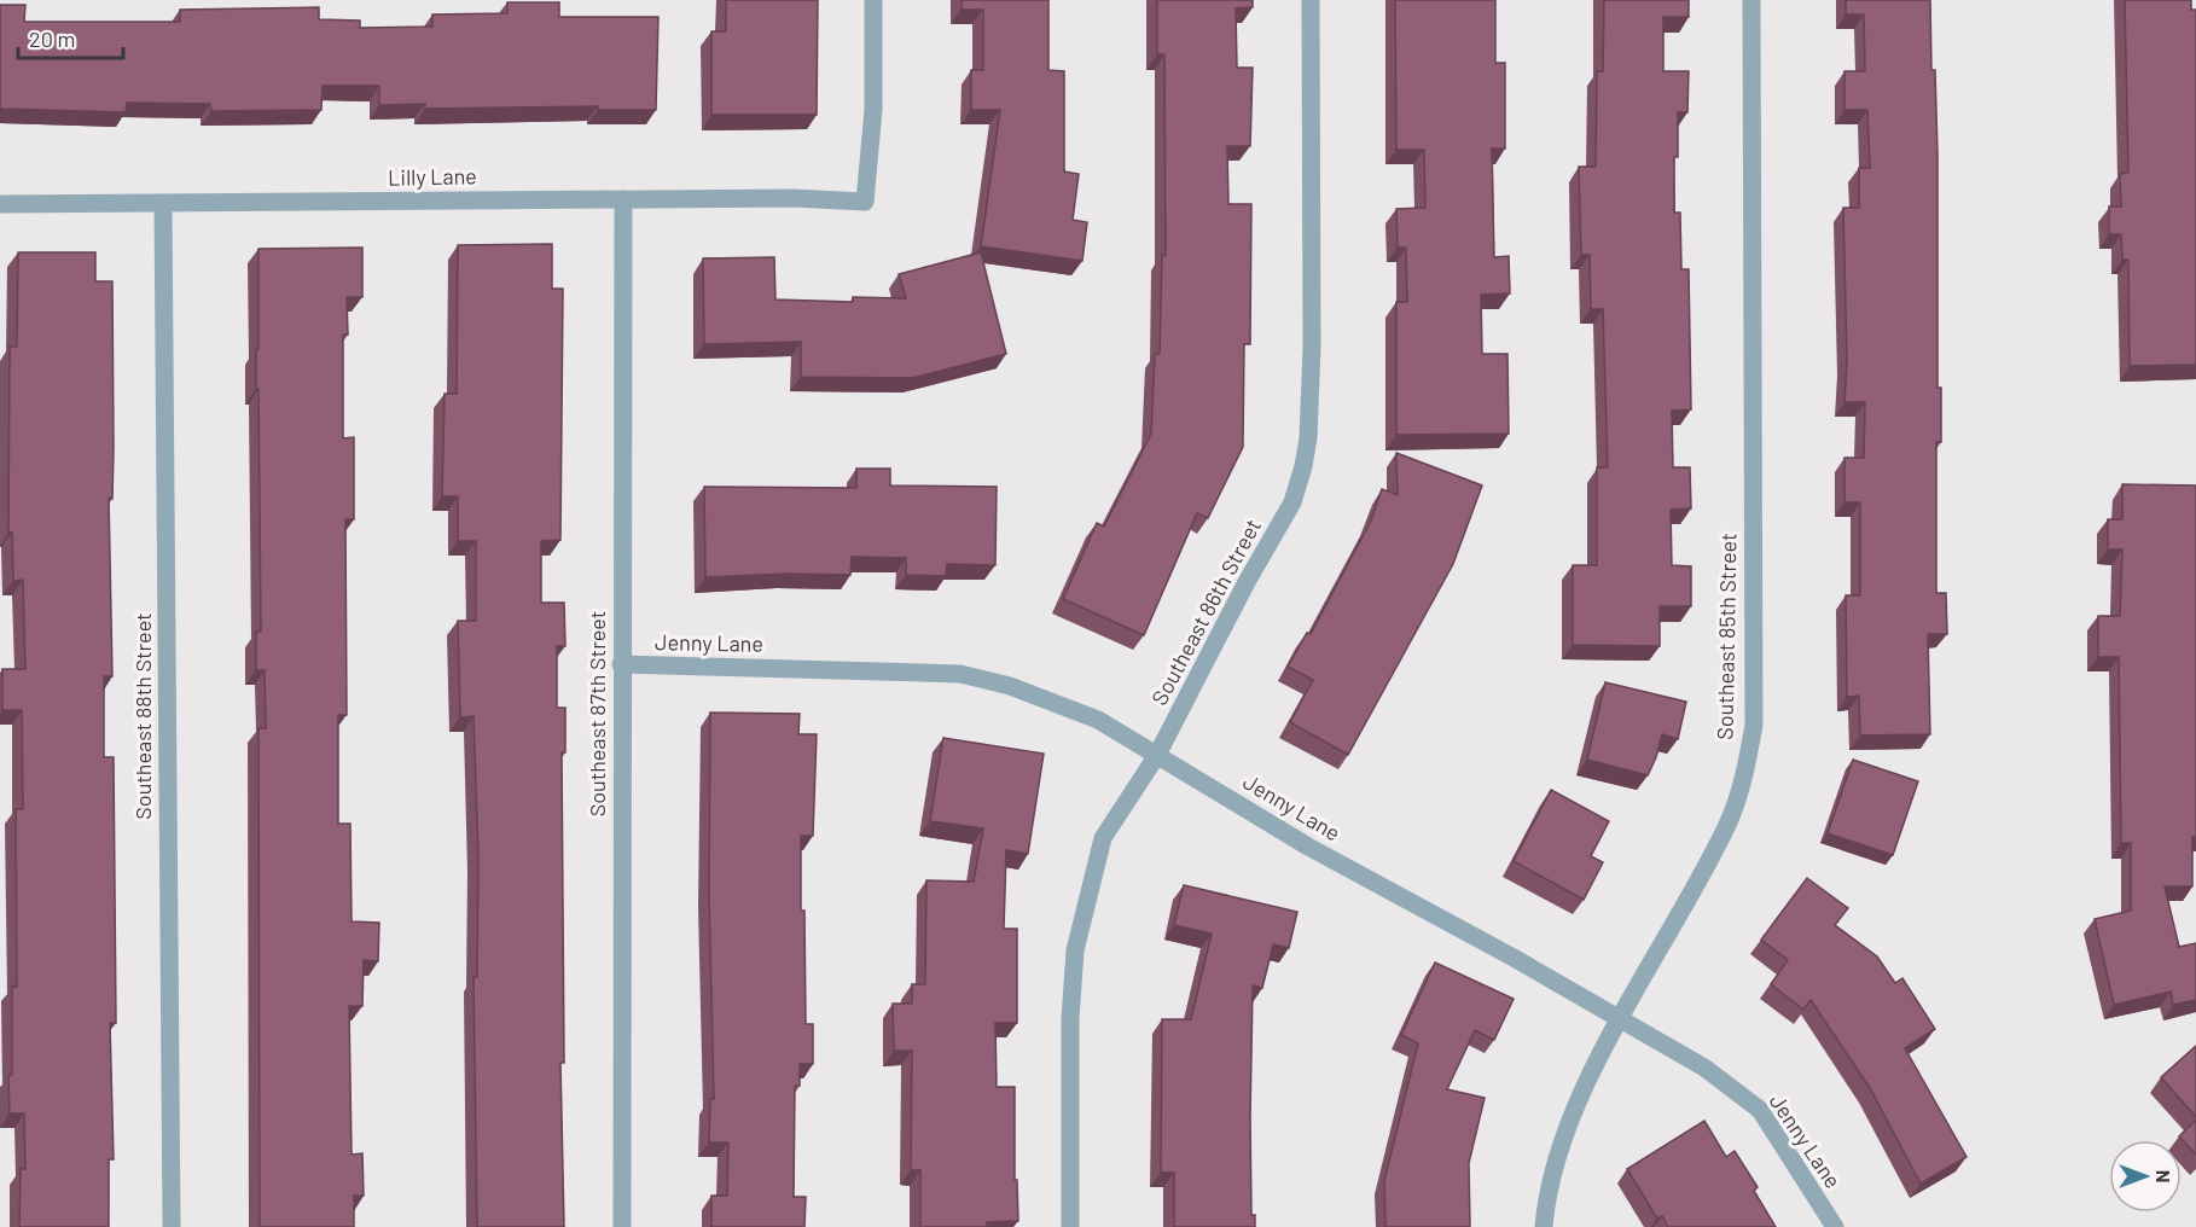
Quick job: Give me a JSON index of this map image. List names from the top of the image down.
{
  "streets": {
    "street": [
      "Lilly Lane",
      "Southeast 86th Street",
      "Southeast 85th Street",
      "Jenny Lane",
      "Southeast 87th Street",
      "Southeast 88th Street"
    ]
  },
  "crossings": [
    ["Lilly Lane", "Southeast 87th Street"],
    ["Lilly Lane", "Southeast 88th Street"],
    ["Southeast 86th Street", "Jenny Lane"],
    ["Southeast 85th Street", "Jenny Lane"],
    ["Jenny Lane", "Southeast 87th Street"]
  ],
  "scale_bar": "20 m",
  "north": "right"
}
